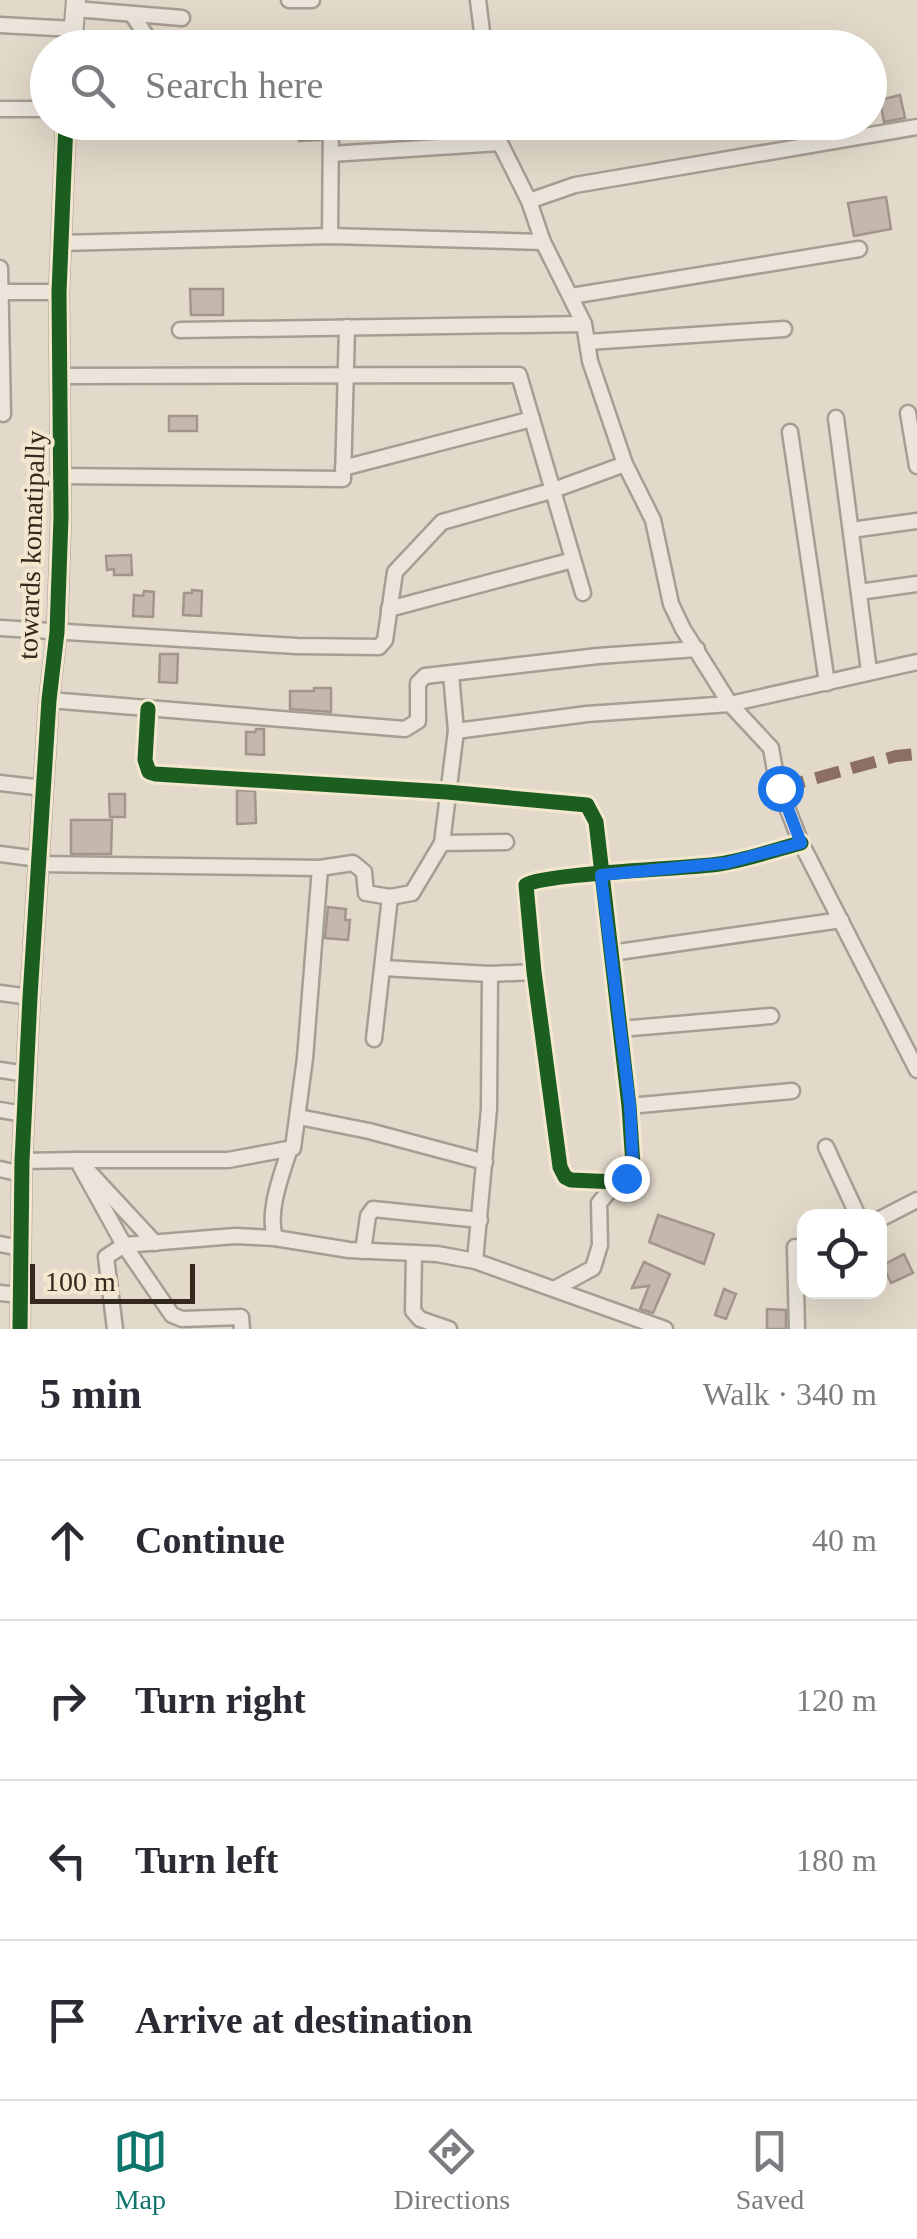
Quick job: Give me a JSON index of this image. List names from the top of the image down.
{
  "streets": {
    "street": ["towards komatipally"]
  },
  "scale_bar": "100 m",
  "page": {
    "search": "Search here",
    "scale": "100 m",
    "heading": ["5 min", "Walk · 340 m"],
    "list": [
      ["Continue", "40 m"],
      ["Turn right", "120 m"],
      ["Turn left", "180 m"],
      "Arrive at destination"
    ],
    "nav": ["Map", "Directions", "Saved"]
  }
}
